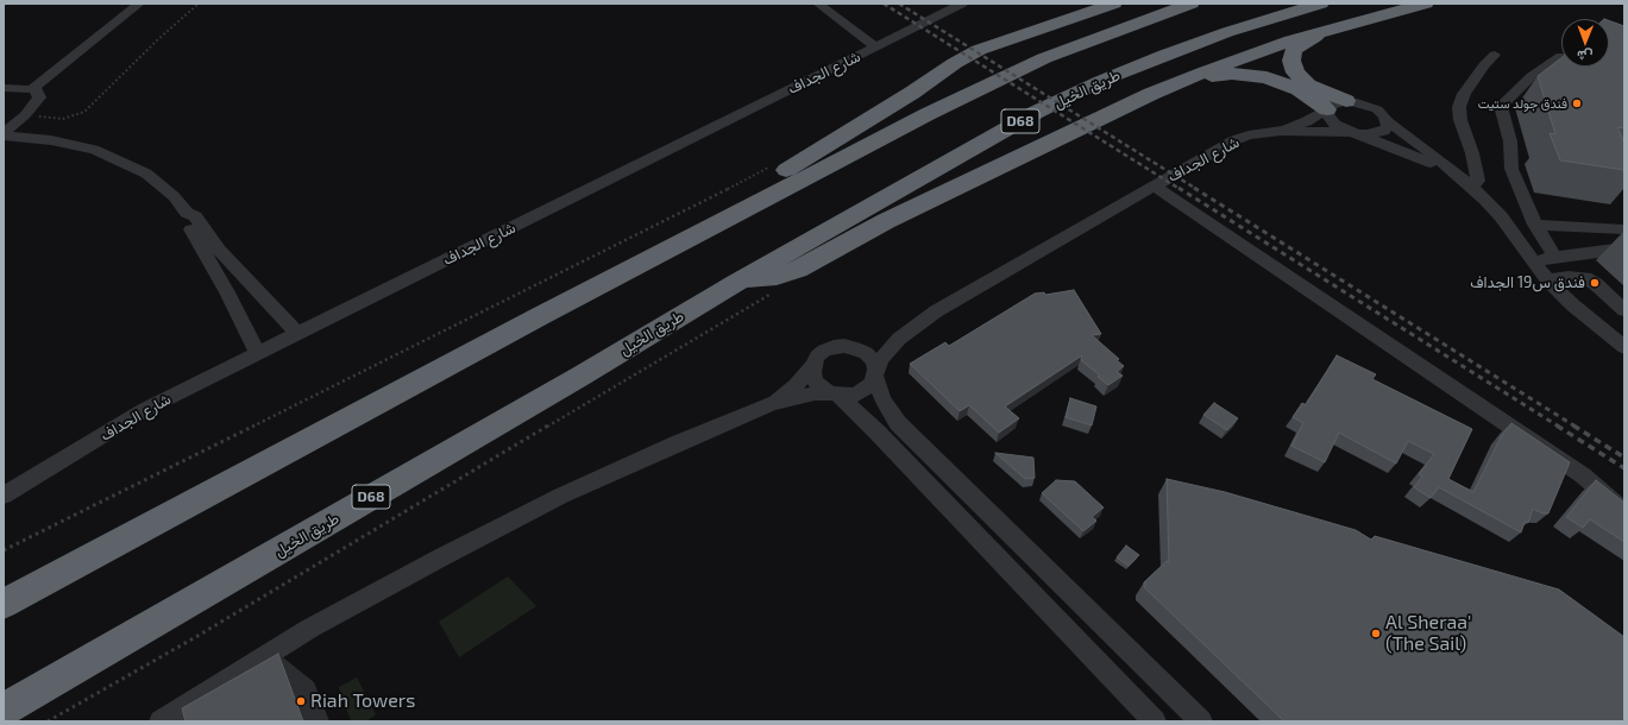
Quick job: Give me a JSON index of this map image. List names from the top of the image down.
{
  "streets": {
    "highway": ["طريق الخيل", "D68"],
    "street": ["شارع الجداف"]
  },
  "places": [
    "فندق جولد ستيت",
    "فندق س19 الجداف",
    "Al Sheraa' (The Sail)",
    "Riah Towers"
  ],
  "north": "bottom"
}
